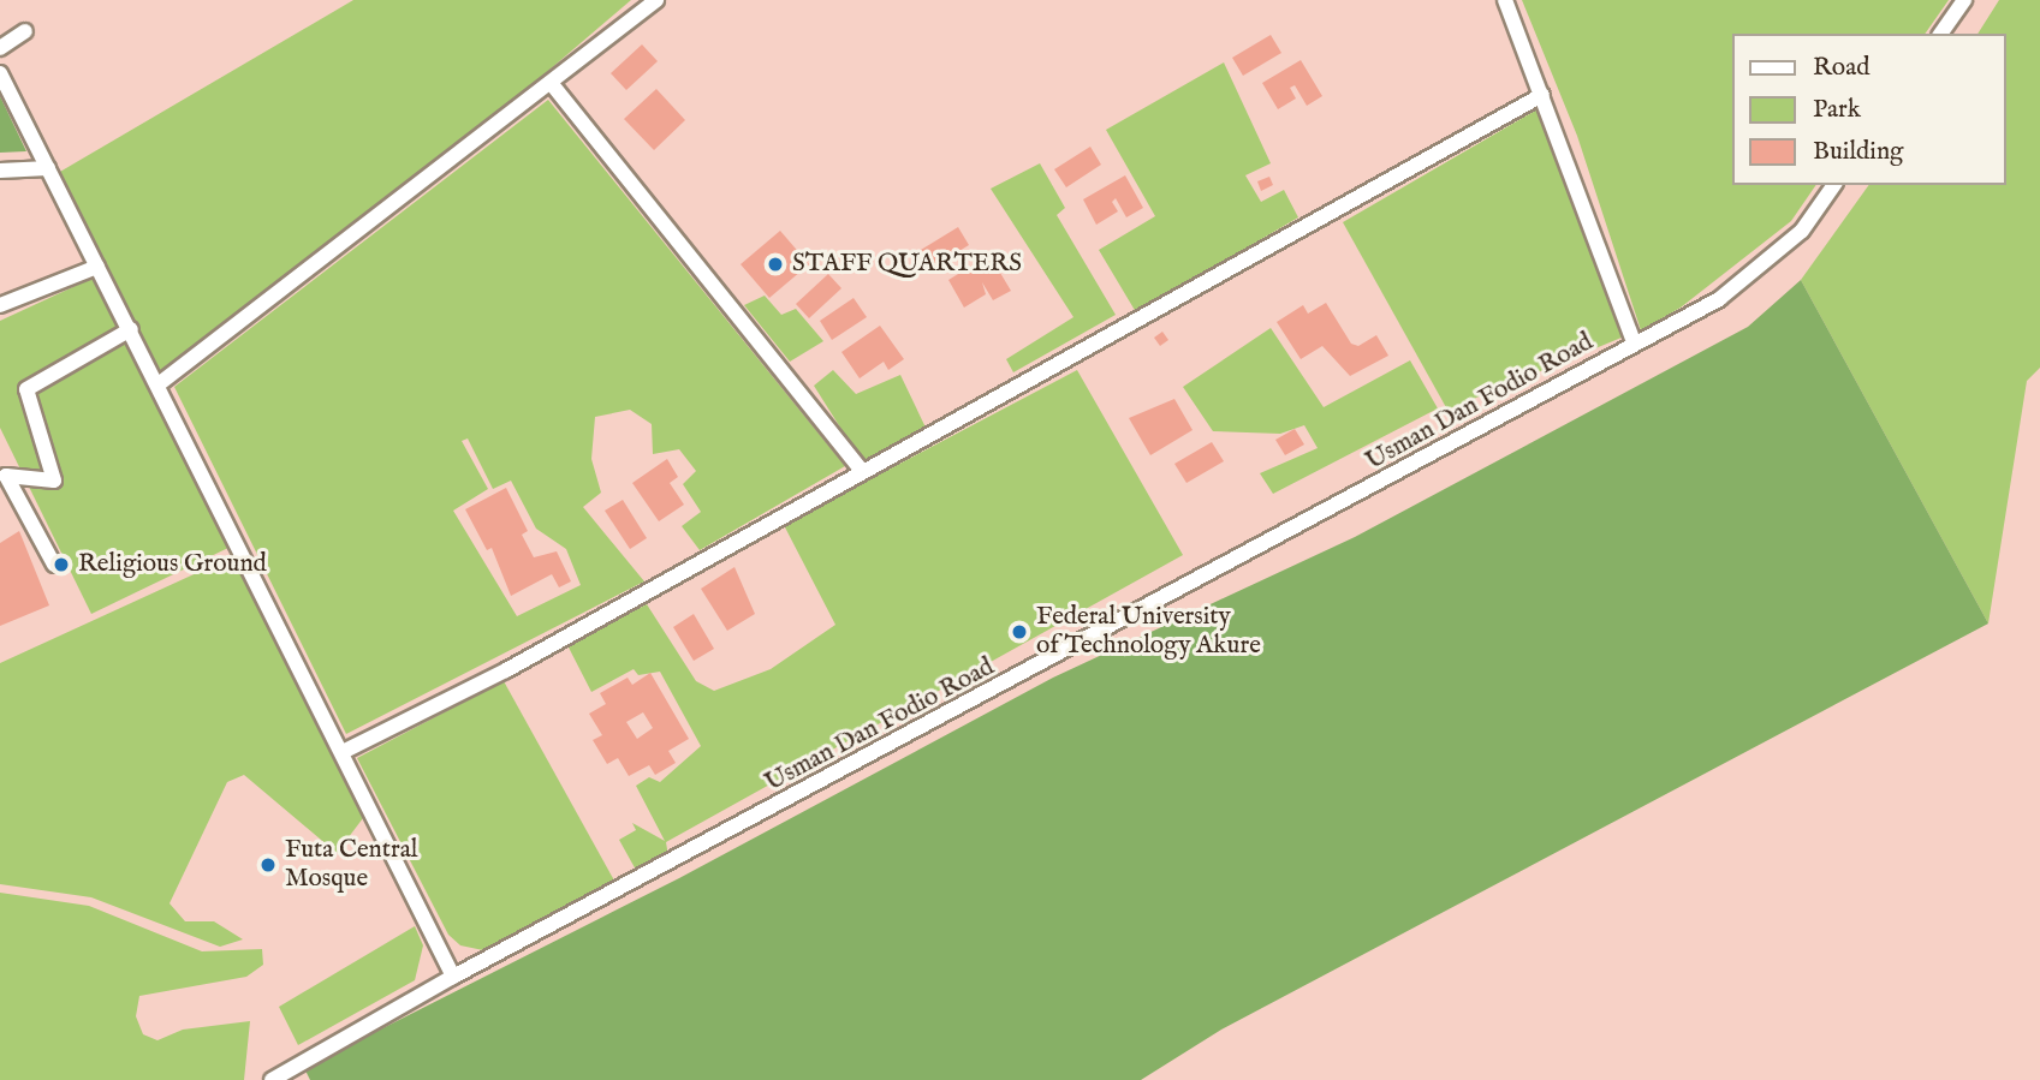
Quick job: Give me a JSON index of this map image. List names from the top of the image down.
{
  "streets": {
    "street": ["Usman Dan Fodio Road"]
  },
  "places": [
    "STAFF QUARTERS",
    "Religious Ground",
    "Federal University of Technology Akure",
    "Futa Central Mosque"
  ],
  "legend": ["Road", "Park", "Building"]
}
